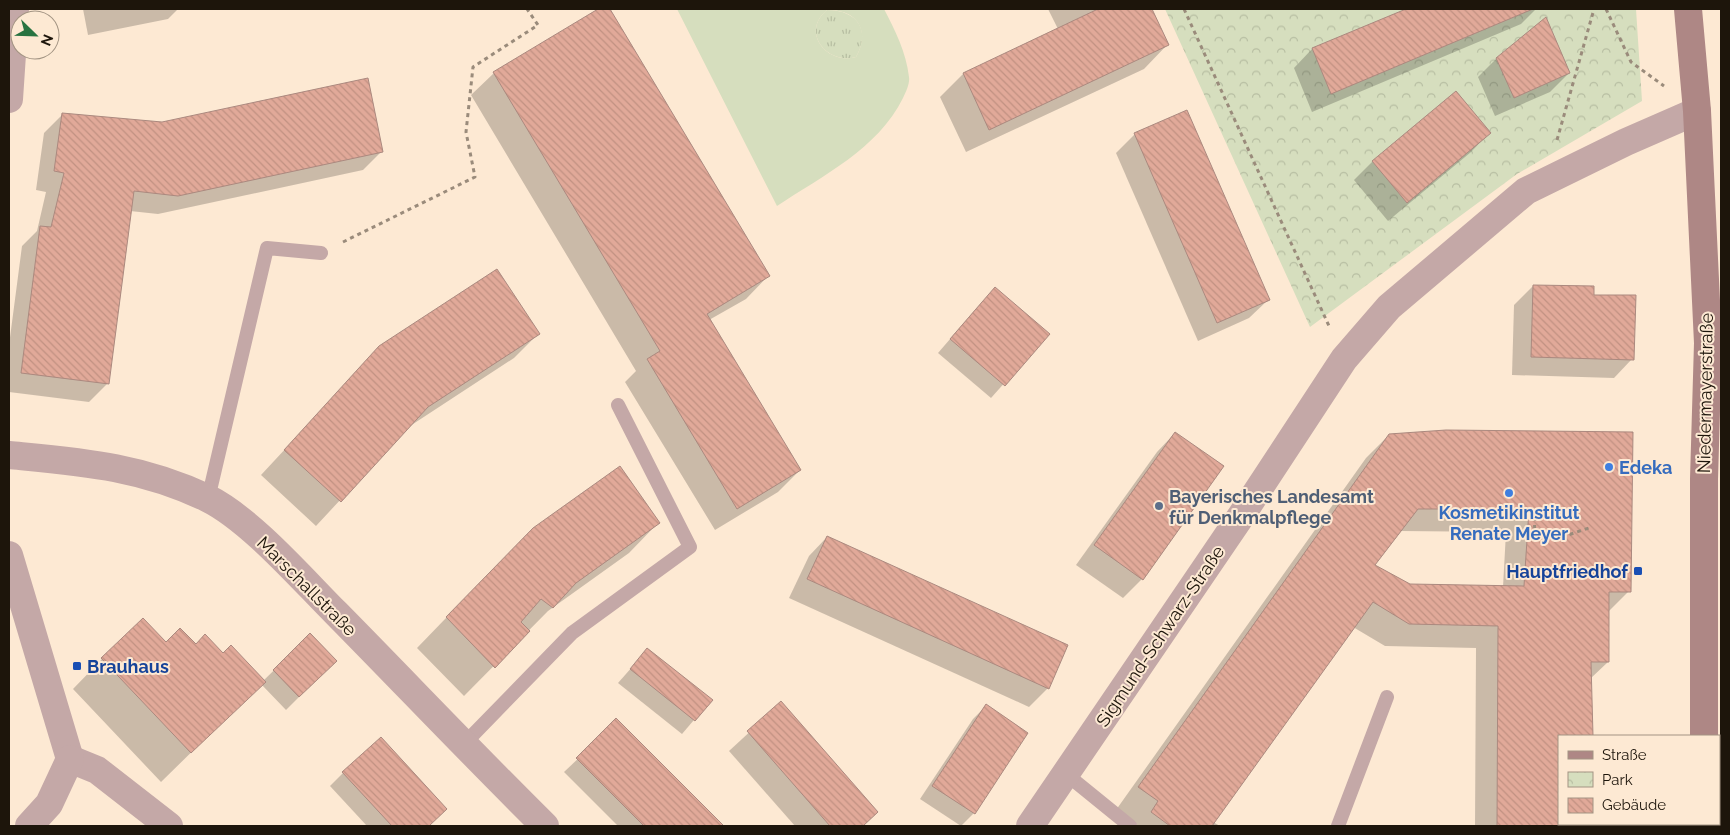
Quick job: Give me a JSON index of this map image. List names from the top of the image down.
{
  "streets": {
    "main road": ["Niedermayerstraße"],
    "street": ["Marschallstraße", "Sigmund-Schwarz-Straße"]
  },
  "crossings": [
    ["Niedermayerstraße", "Sigmund-Schwarz-Straße"]
  ],
  "places": {
    "other": ["Edeka", "Kosmetikinstitut Renate Meyer", "Bayerisches Landesamt für Denkmalpflege"],
    "transit": ["Hauptfriedhof", "Brauhaus"]
  },
  "legend": ["Straße", "Park", "Gebäude"],
  "north": "bottom right"
}
